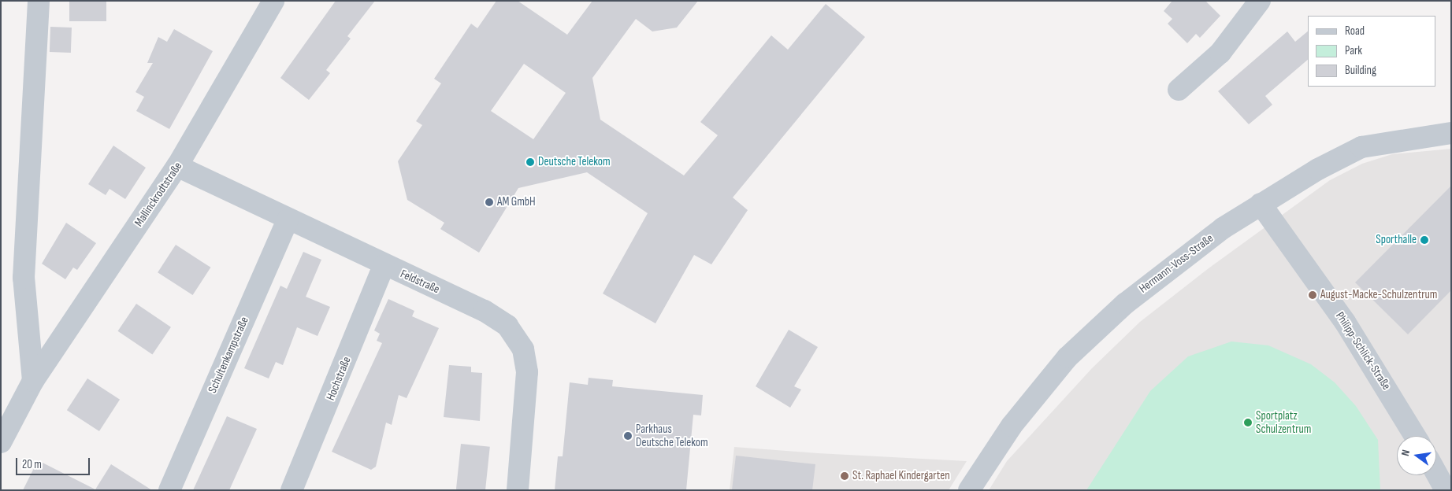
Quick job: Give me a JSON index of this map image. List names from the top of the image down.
{
  "streets": {
    "street": [
      "Mallinckrodtstraße",
      "Hermann-Voss-Straße",
      "Feldstraße",
      "Philipp-Schlick-Straße",
      "Schultenkampstraße",
      "Hochstraße"
    ]
  },
  "crossings": [
    ["Mallinckrodtstraße", "Feldstraße"],
    ["Hermann-Voss-Straße", "Philipp-Schlick-Straße"],
    ["Feldstraße", "Schultenkampstraße"],
    ["Feldstraße", "Hochstraße"]
  ],
  "places": [
    "Deutsche Telekom",
    "AM GmbH",
    "Sporthalle",
    "August-Macke-Schulzentrum",
    "Sportplatz Schulzentrum",
    "Parkhaus Deutsche Telekom",
    "St. Raphael Kindergarten"
  ],
  "legend": ["Road", "Park", "Building"],
  "scale_bar": "20 m",
  "north": "left"
}
